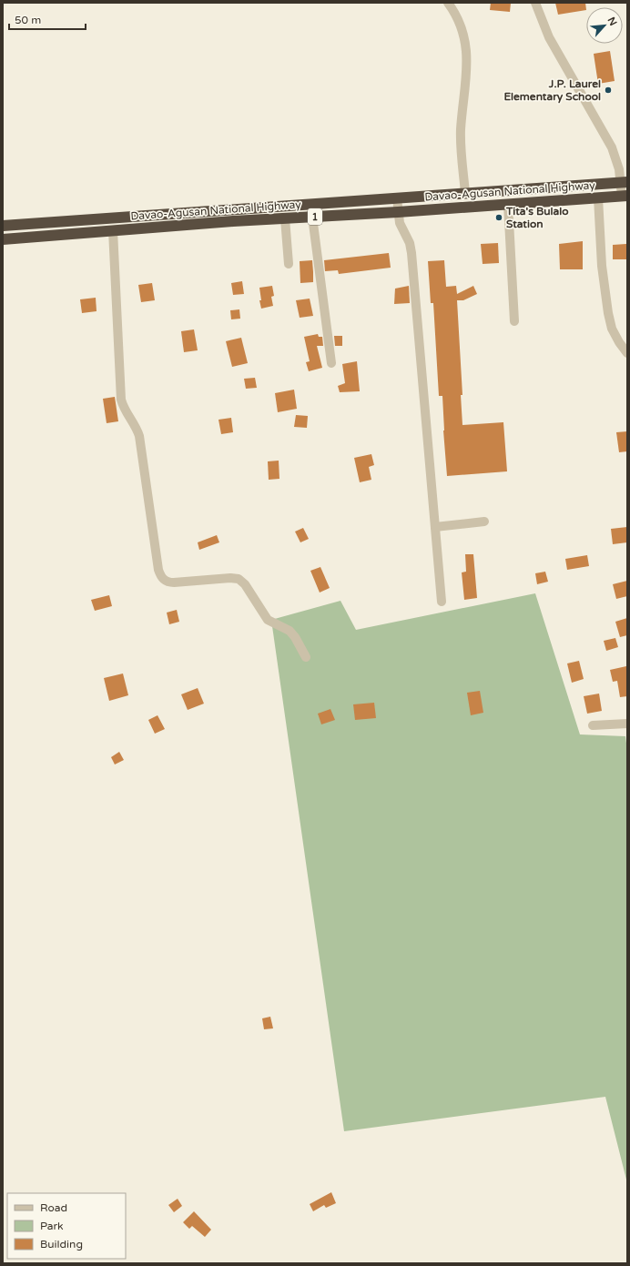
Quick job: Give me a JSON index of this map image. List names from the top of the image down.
{
  "streets": {
    "highway": ["Davao-Agusan National Highway", "1"]
  },
  "places": ["J.P. Laurel Elementary School", "Tita's Bulalo Station"],
  "legend": ["Road", "Park", "Building"],
  "scale_bar": "50 m",
  "north": "top right"
}
